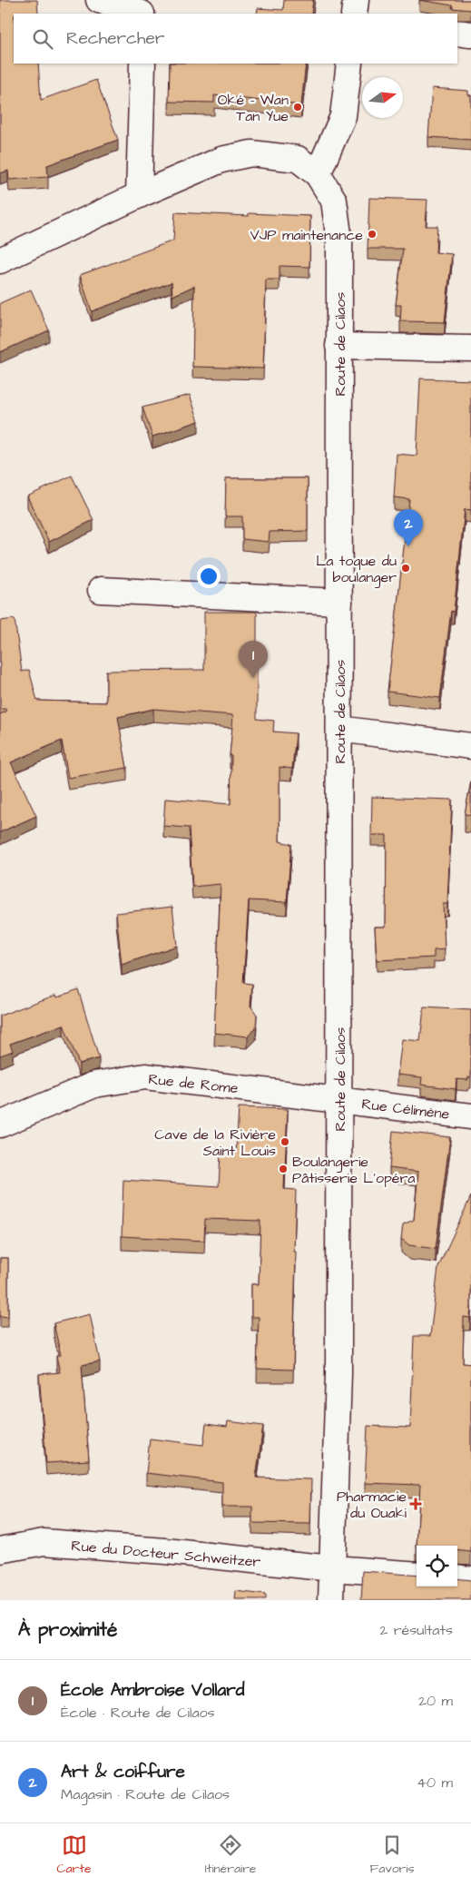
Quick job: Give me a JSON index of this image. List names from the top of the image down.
{
  "streets": {
    "main road": [
      "Route de Cilaos",
      "Rue de Rome",
      "Rue Célimène",
      "Rue du Docteur Schweitzer"
    ]
  },
  "crossings": [
    ["Route de Cilaos", "Rue de Rome"],
    ["Route de Cilaos", "Rue Célimène"],
    ["Route de Cilaos", "Rue du Docteur Schweitzer"],
    ["Rue de Rome", "Rue Célimène"]
  ],
  "places": {
    "other": [
      "Oké - Wan Tan Yue",
      "VJP maintenance",
      "La toque du boulanger",
      "Cave de la Rivière Saint Louis",
      "Boulangerie Pâtisserie L'opéra"
    ],
    "health": ["Pharmacie du Ouaki"]
  },
  "north": "right",
  "page": {
    "search": "Rechercher",
    "pins": ["2", "1"],
    "heading": ["À proximité", "2 résultats"],
    "list": [
      {
        "mark": "1",
        "name": "École Ambroise Vollard",
        "note": "École · Route de Cilaos",
        "value": "20 m"
      },
      {
        "mark": "2",
        "name": "Art & coiffure",
        "note": "Magasin · Route de Cilaos",
        "value": "40 m"
      }
    ],
    "nav": ["Carte", "Itinéraire", "Favoris"]
  }
}
